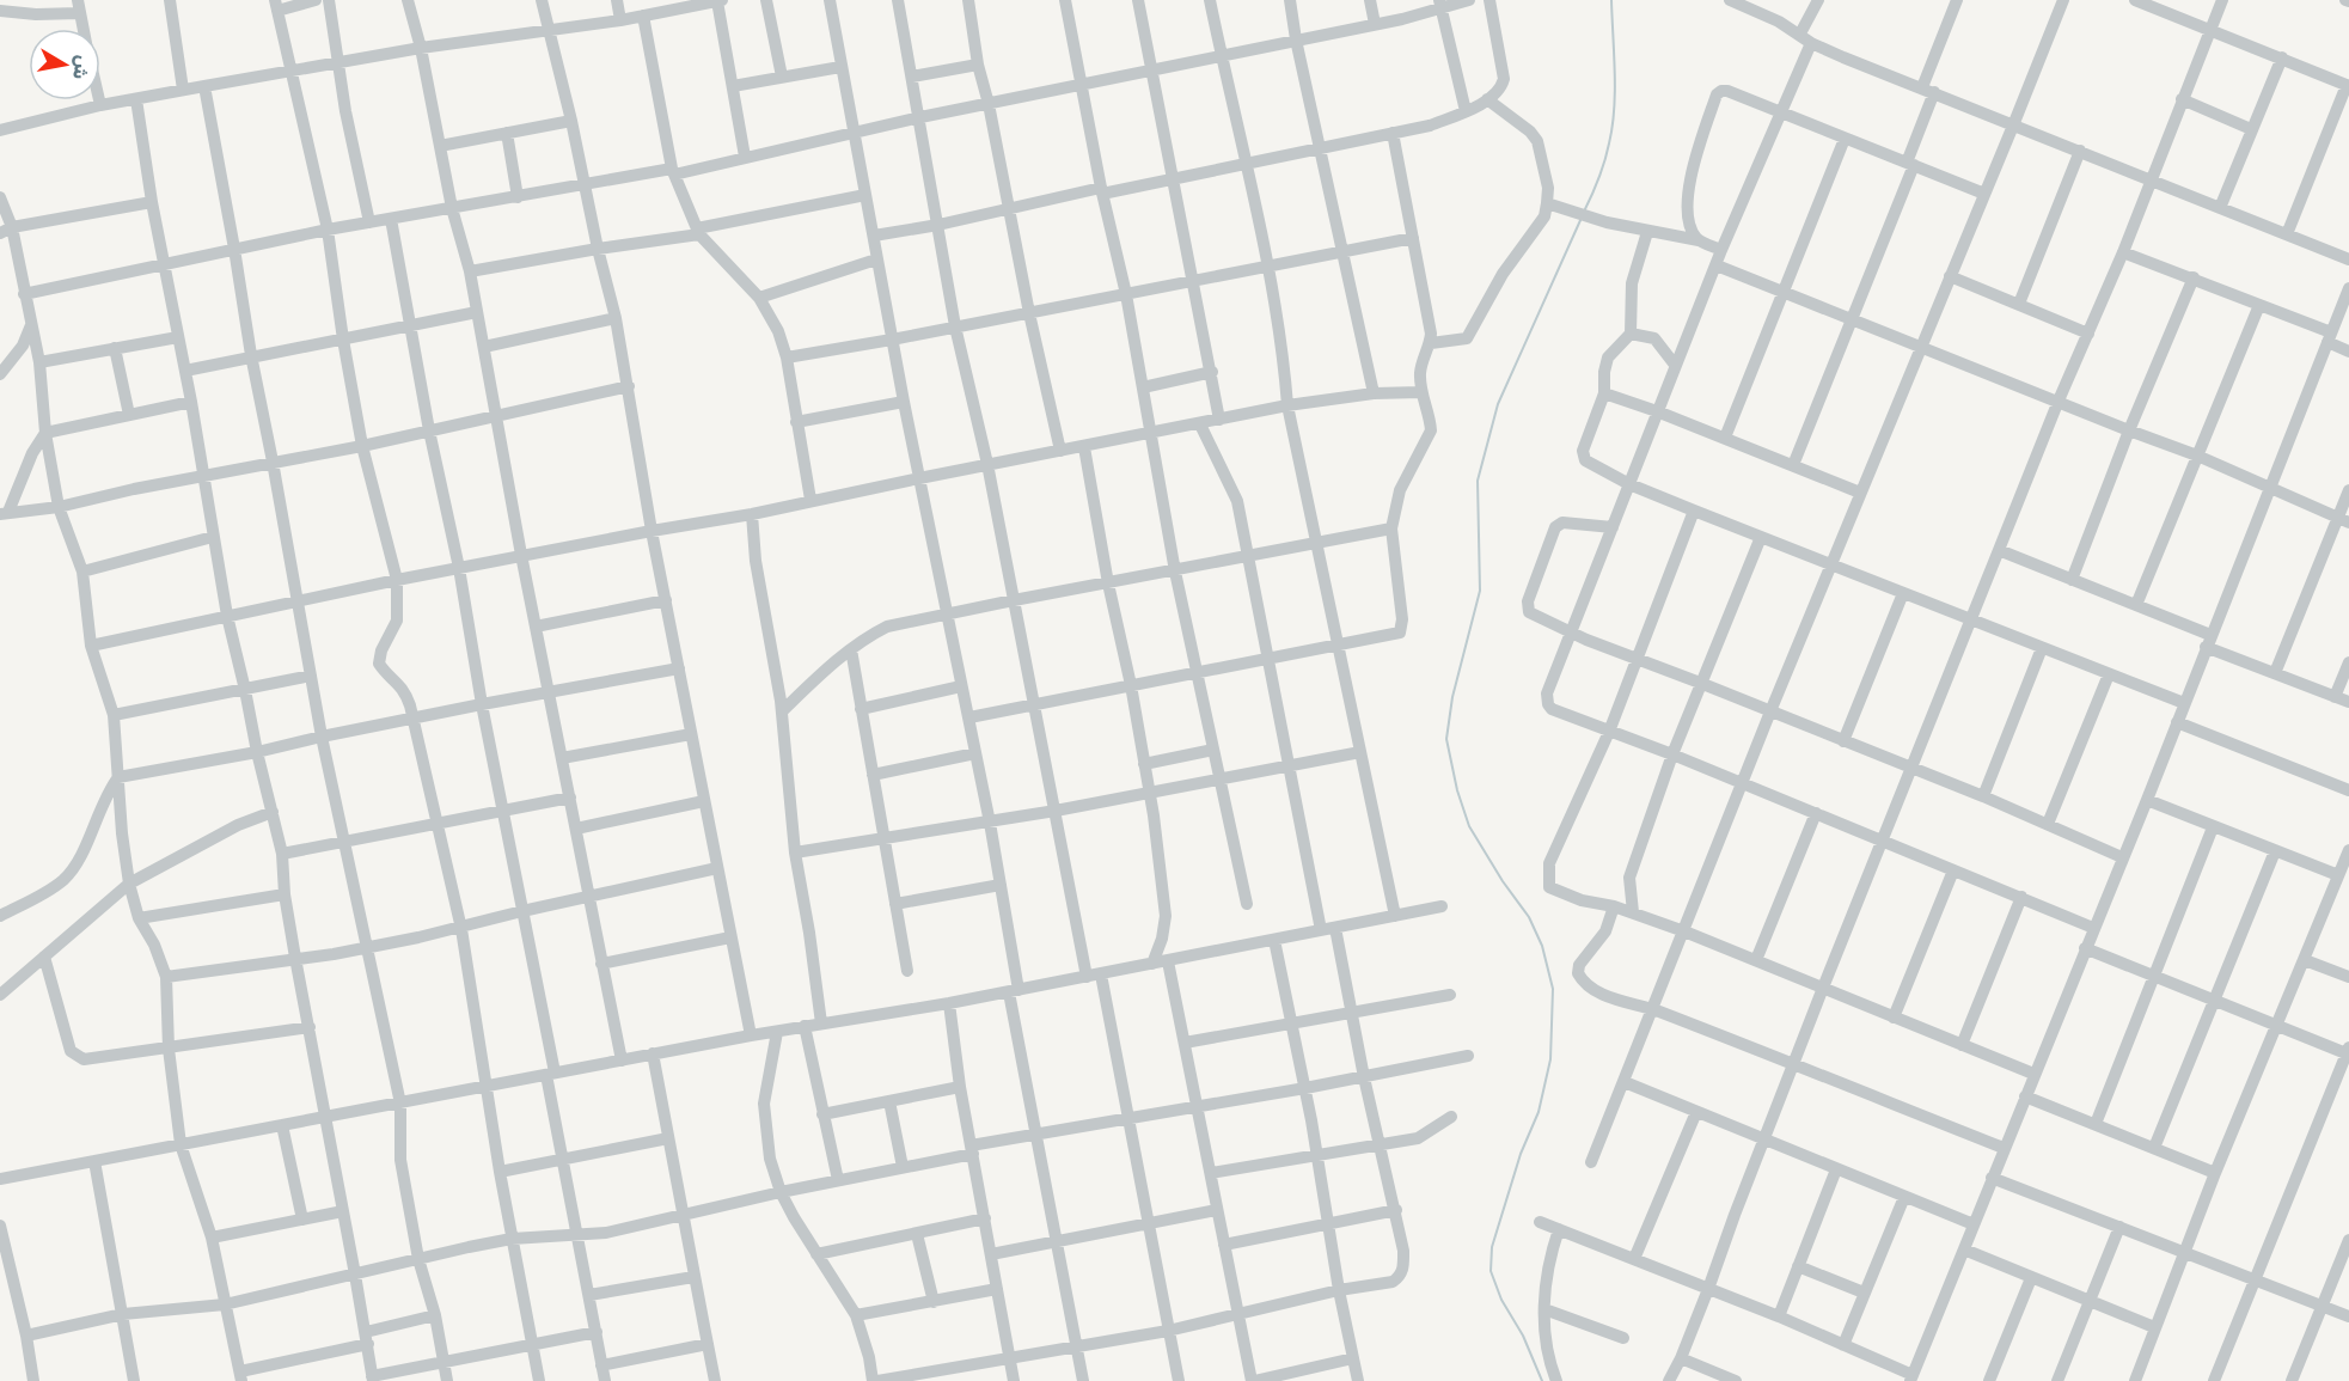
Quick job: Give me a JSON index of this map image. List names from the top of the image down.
{
  "north": "right"
}
